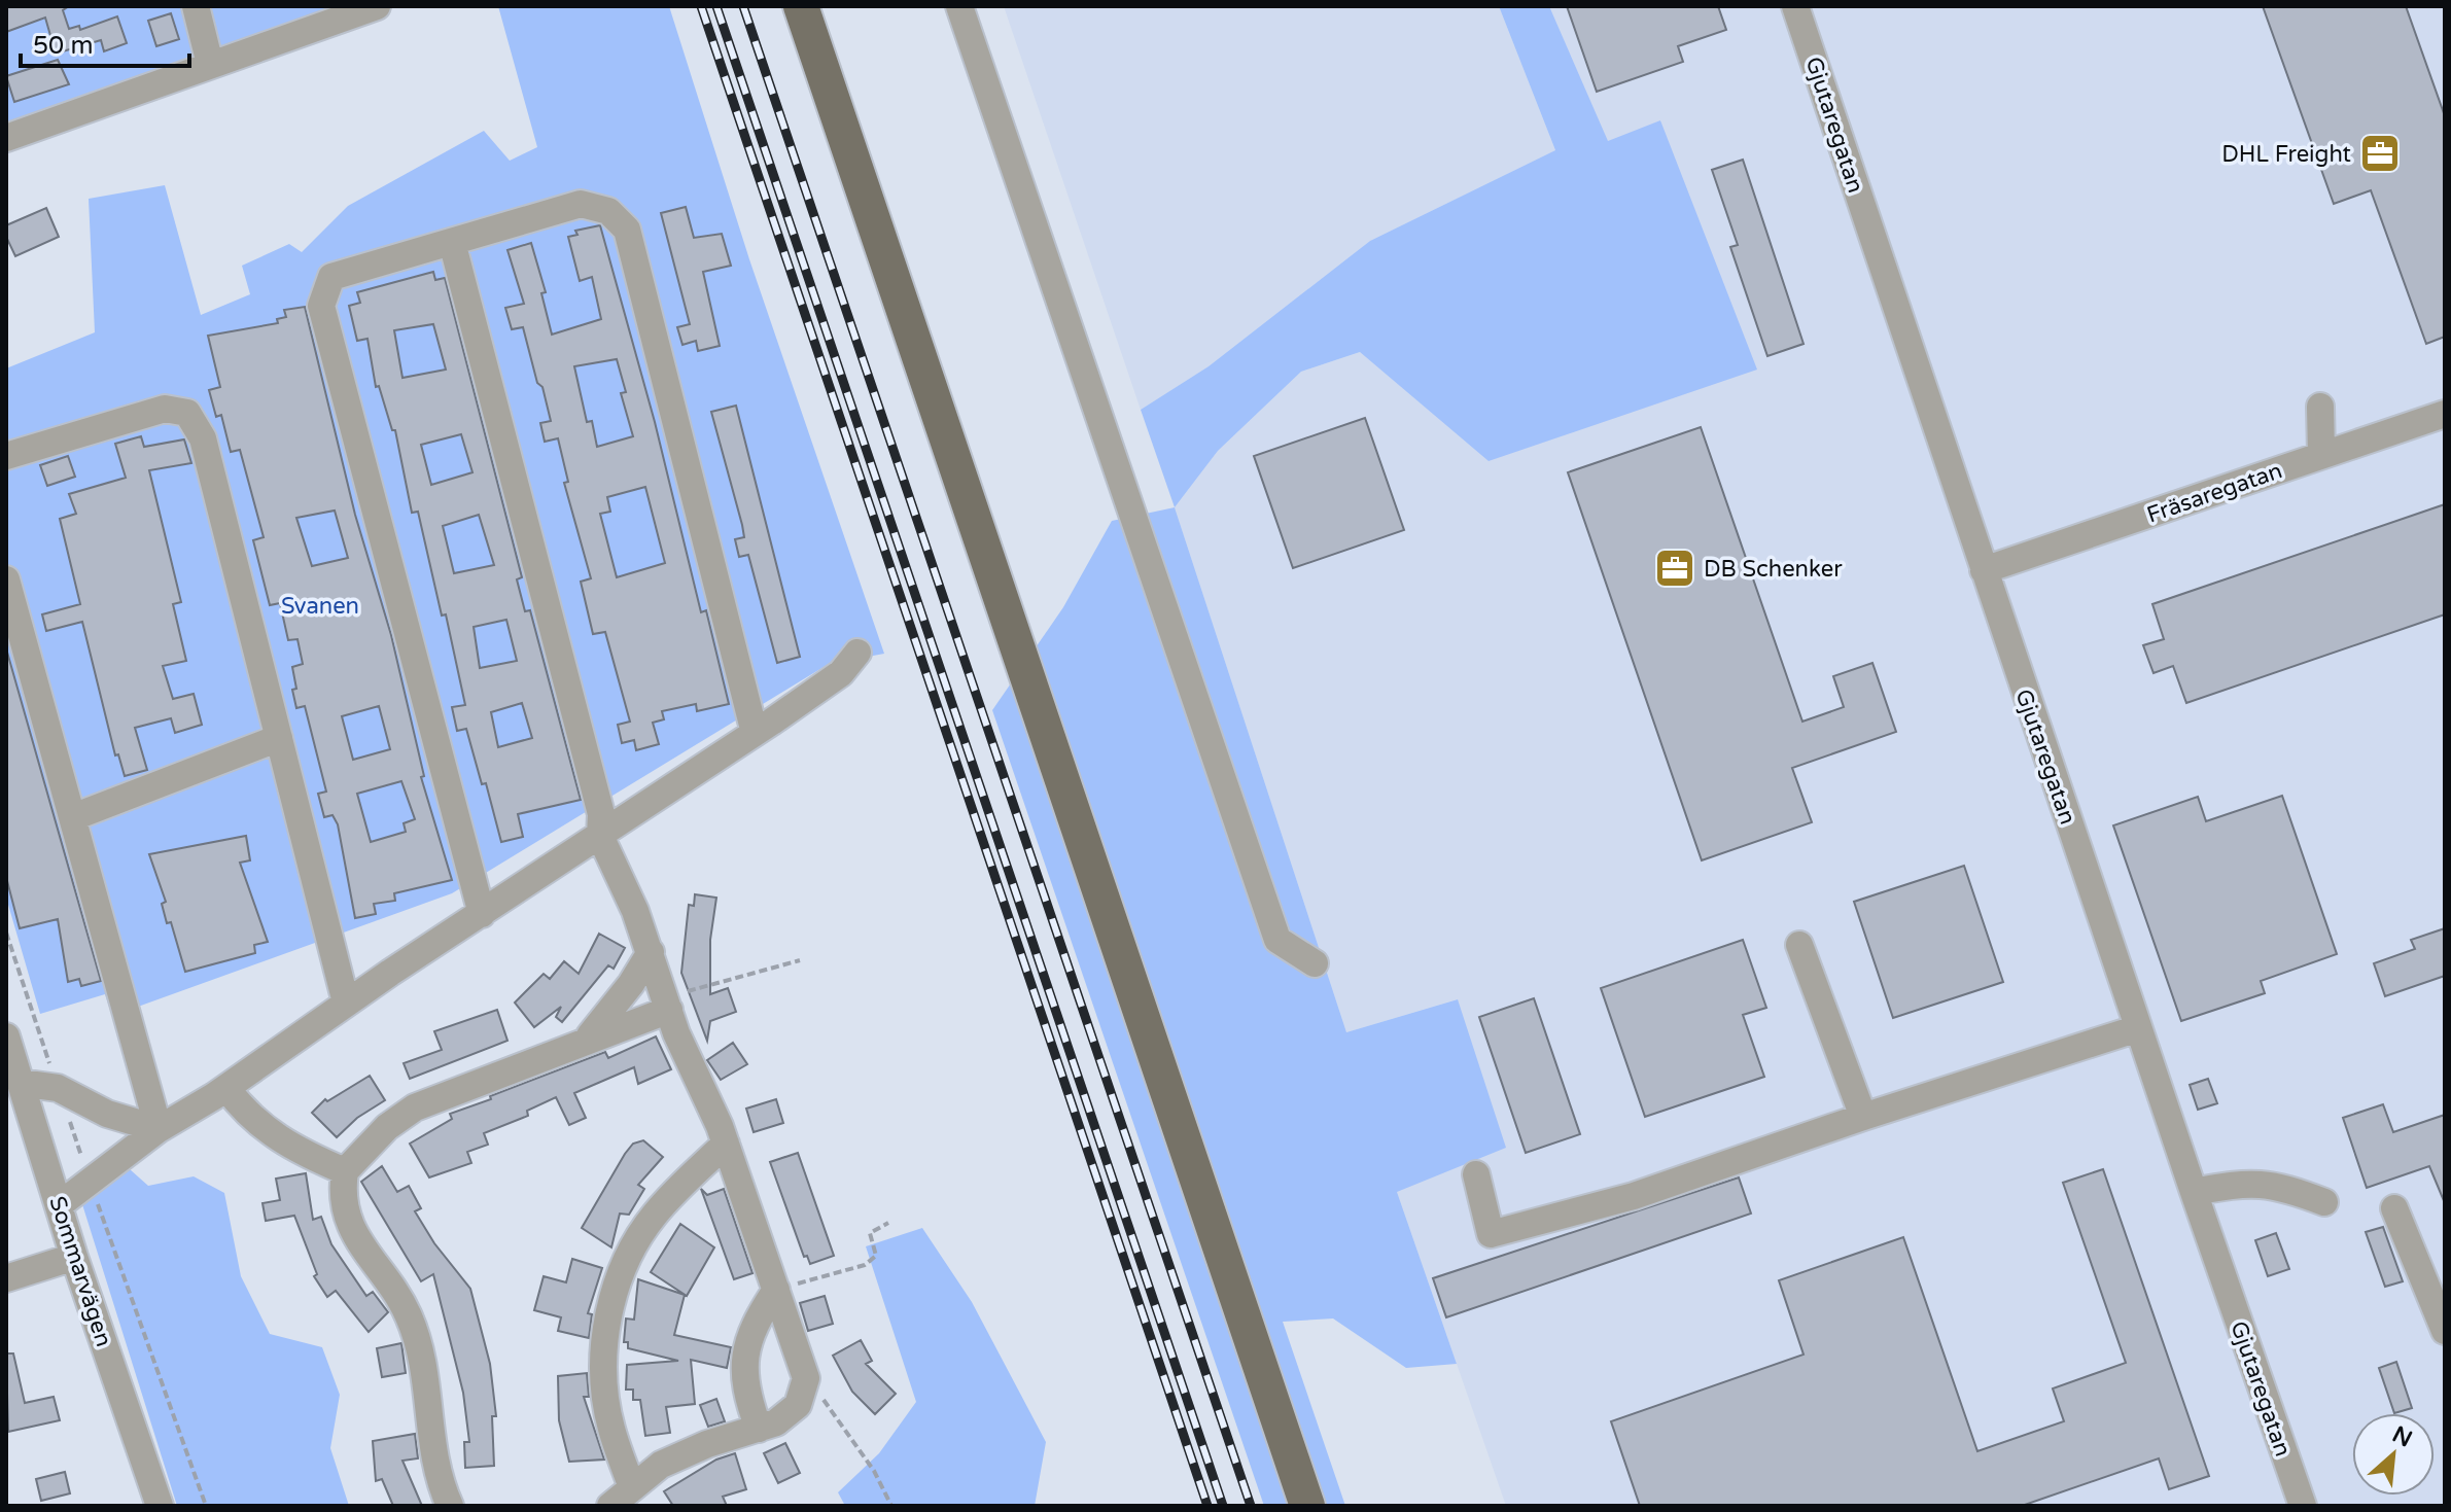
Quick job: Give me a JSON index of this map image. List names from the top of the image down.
{
  "streets": {
    "street": ["Gjutaregatan", "Fräsaregatan", "Sommarvägen"]
  },
  "crossings": [
    ["Gjutaregatan", "Fräsaregatan"]
  ],
  "parks": ["Svanen"],
  "places": {
    "office": ["DHL Freight", "DB Schenker"]
  },
  "scale_bar": "50 m",
  "north": "top right"
}
